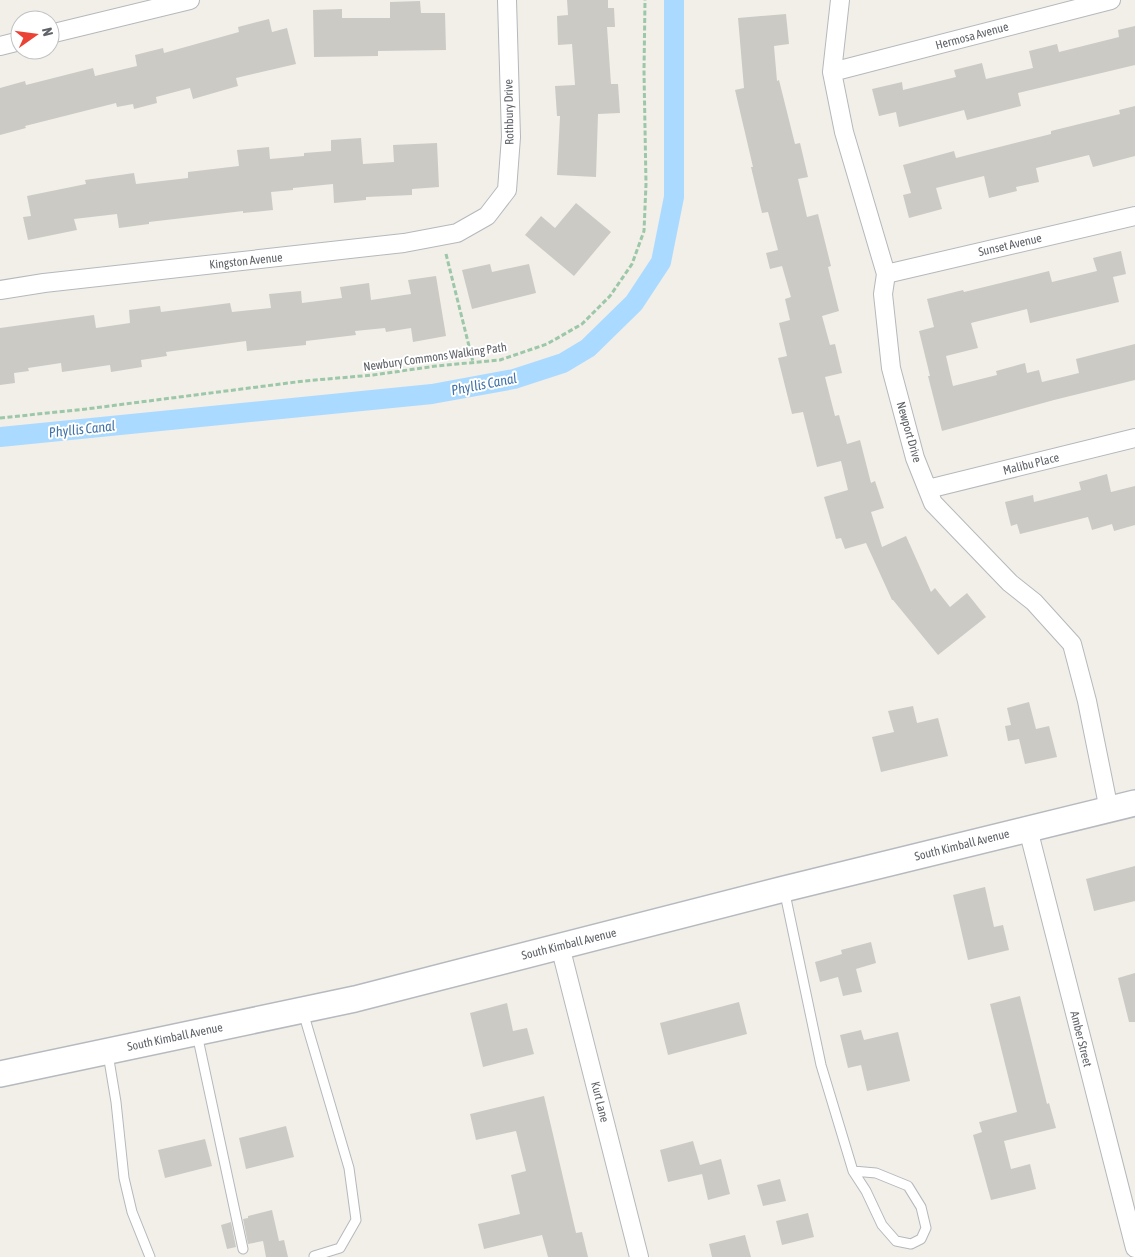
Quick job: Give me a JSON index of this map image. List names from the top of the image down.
{
  "streets": {
    "street": [
      "Hermosa Avenue",
      "Rothbury Drive",
      "Sunset Avenue",
      "Kingston Avenue",
      "Newport Drive",
      "Malibu Place",
      "South Kimball Avenue",
      "Amber Street",
      "Kurt Lane"
    ],
    "path": ["Newbury Commons Walking Path"]
  },
  "crossings": [
    ["Hermosa Avenue", "Newport Drive"],
    ["Rothbury Drive", "Kingston Avenue"],
    ["Sunset Avenue", "Newport Drive"],
    ["Newport Drive", "Malibu Place"],
    ["Newport Drive", "South Kimball Avenue"],
    ["South Kimball Avenue", "Amber Street"],
    ["South Kimball Avenue", "Kurt Lane"]
  ],
  "water": ["Phyllis Canal"],
  "north": "right"
}
